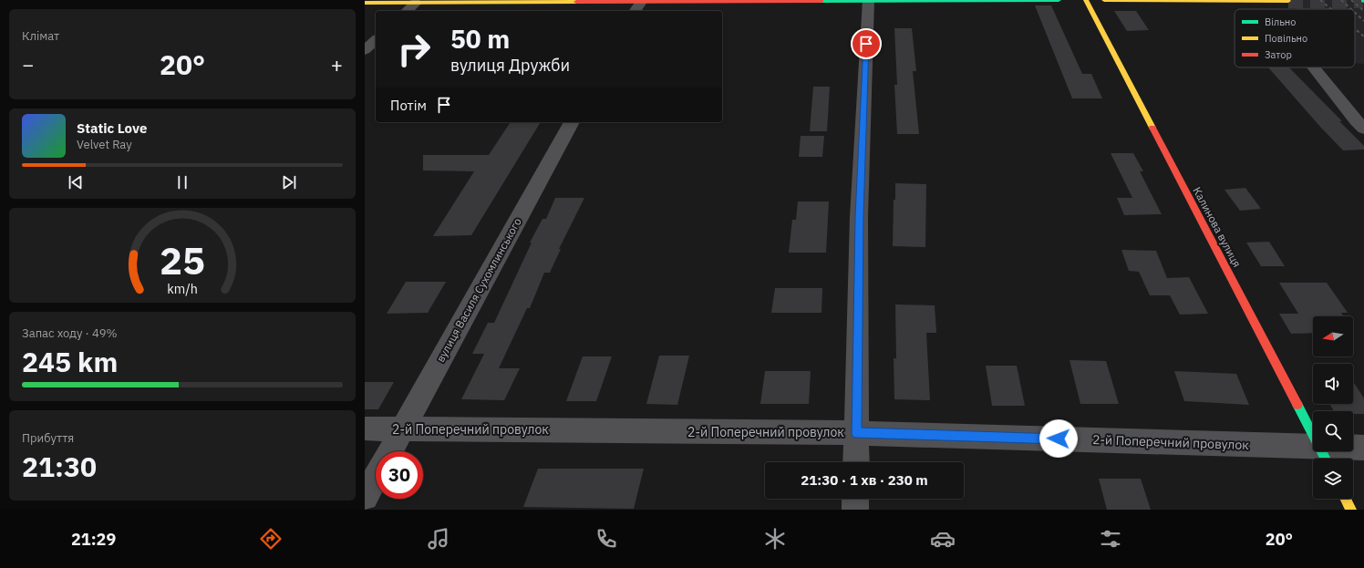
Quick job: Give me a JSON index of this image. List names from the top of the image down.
{
  "streets": {
    "street": ["Калинова вулиця", "вулиця Василя Сухомлинського", "2-й Поперечний провулок"]
  },
  "crossings": [
    ["Калинова вулиця", "2-й Поперечний провулок"],
    ["вулиця Василя Сухомлинського", "2-й Поперечний провулок"]
  ],
  "legend": ["Вільно", "Повільно", "Затор"],
  "north": "left",
  "page": {
    "tile": [
      "Клімат",
      ["Запас ходу · 49%", "245 km"],
      ["Прибуття", "21:30"]
    ],
    "turn": ["50 m", "вулиця Дружби"],
    "heat": ["−", "20°", "+"],
    "then": "Потім",
    "song": ["Static Love", "Velvet Ray"],
    "limit": "30",
    "trip": "21:30 · 1 хв · 230 m",
    "tabs": ["21:29", "20°"],
    "gauge": ["25", "km/h"]
  }
}
